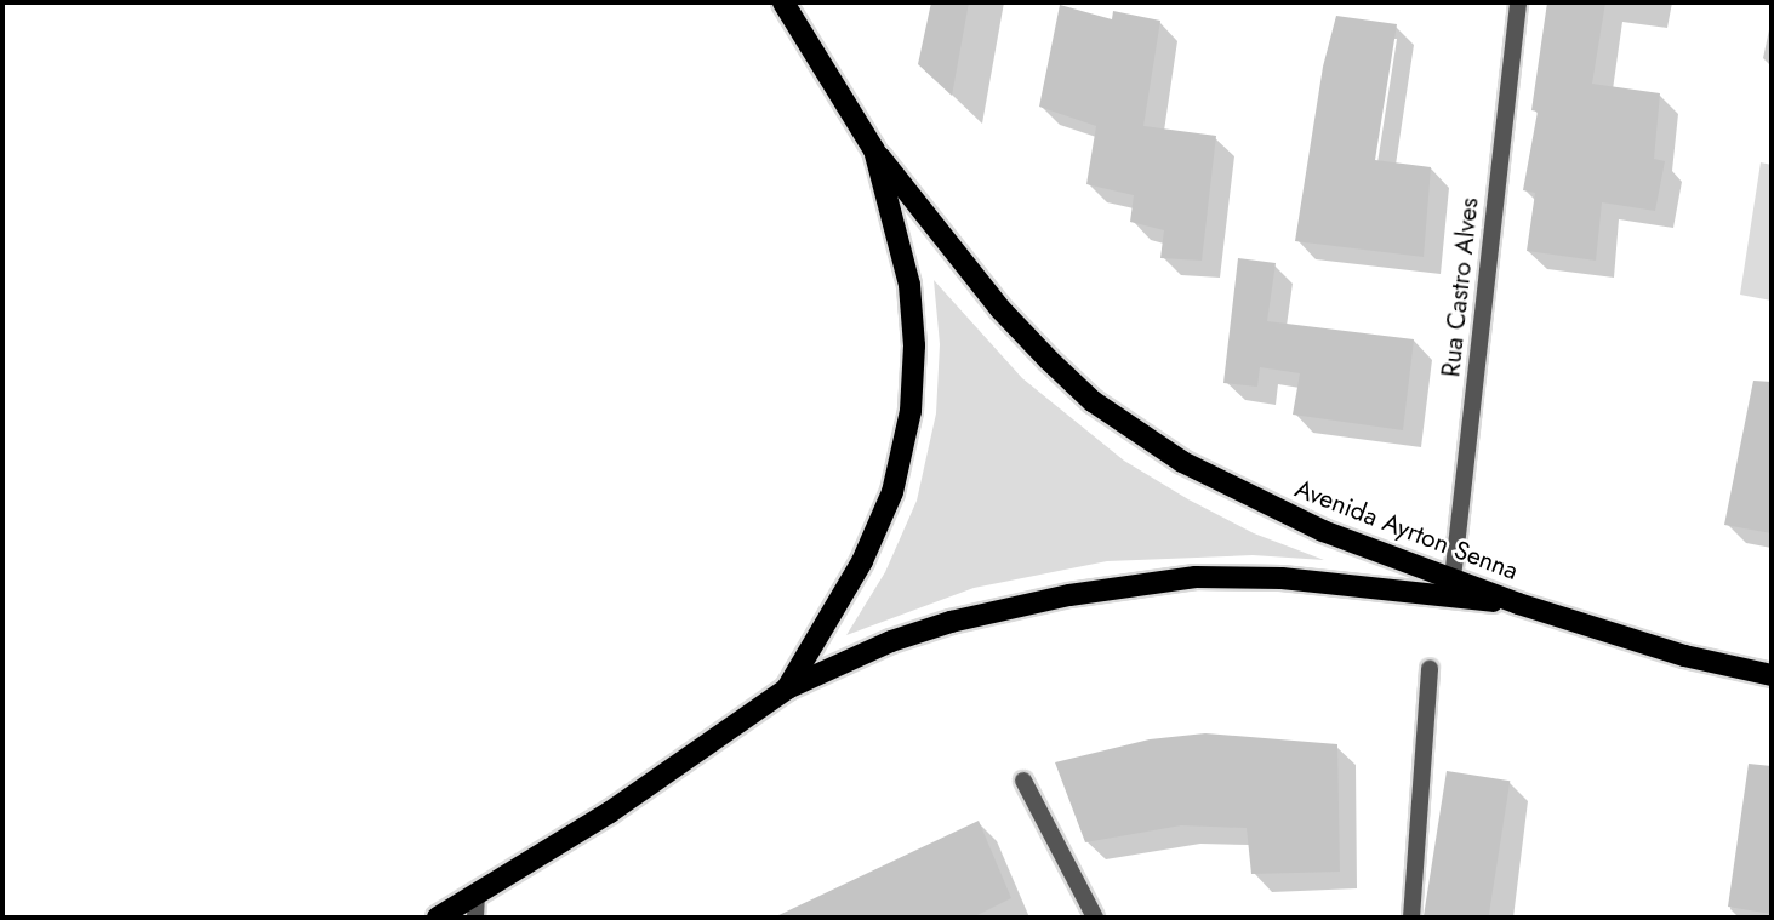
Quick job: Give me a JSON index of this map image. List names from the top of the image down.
{
  "streets": {
    "main road": ["Avenida Ayrton Senna"],
    "street": ["Rua Castro Alves"]
  },
  "crossings": [
    ["Rua Castro Alves", "Avenida Ayrton Senna"]
  ]
}
